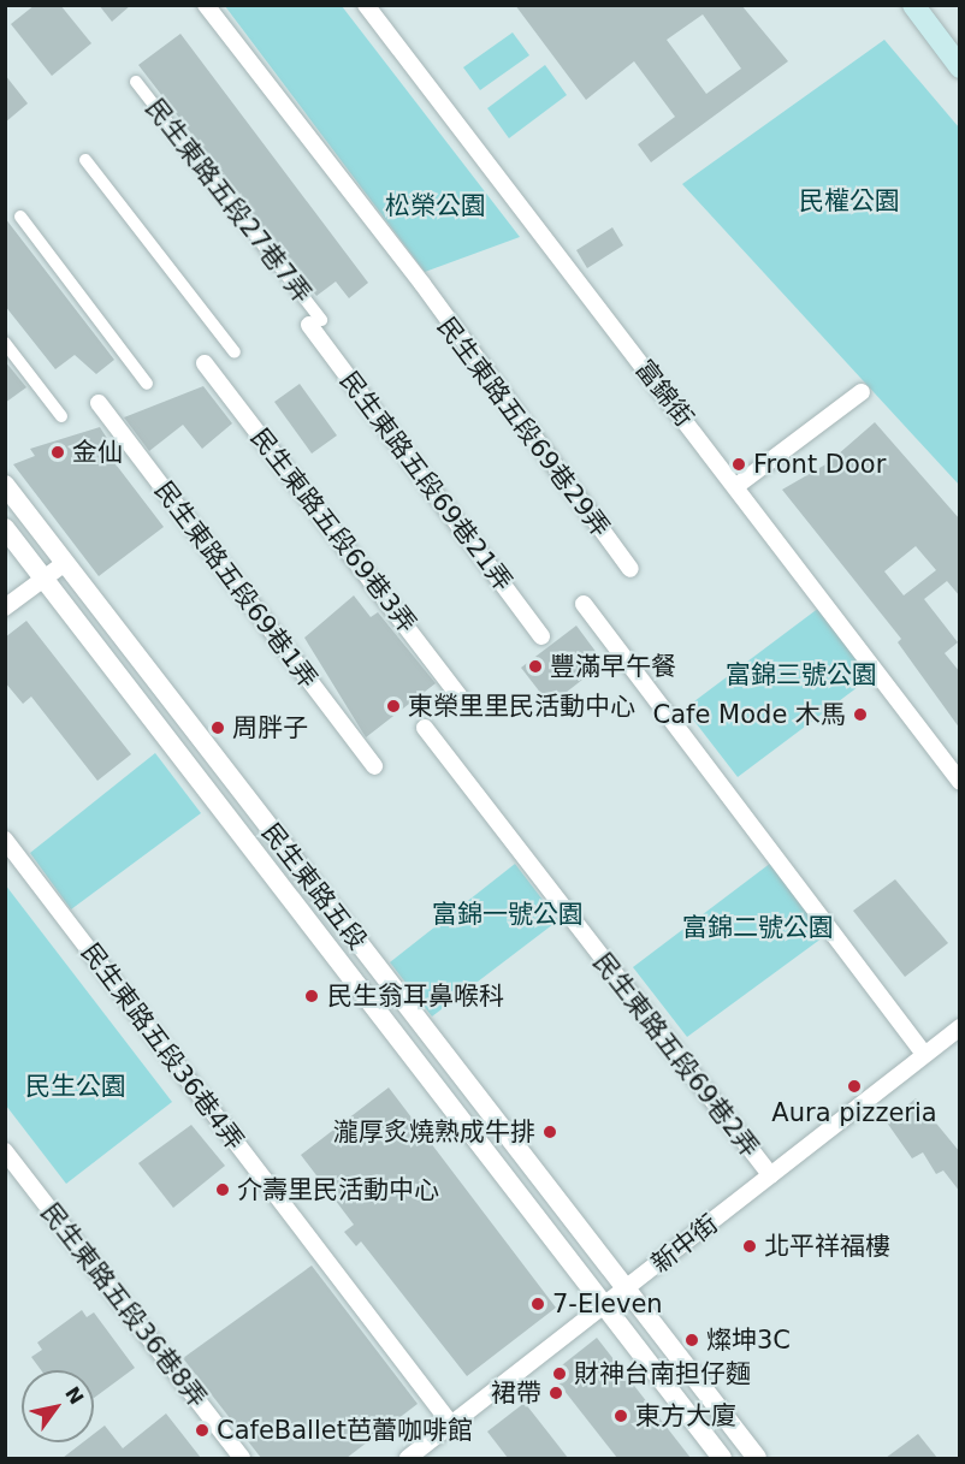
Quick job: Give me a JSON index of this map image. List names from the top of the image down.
{
  "streets": {
    "street": [
      "民生東路五段27巷7弄",
      "富錦街",
      "民生東路五段69巷29弄",
      "民生東路五段69巷21弄",
      "民生東路五段69巷3弄",
      "民生東路五段69巷1弄",
      "民生東路五段",
      "民生東路五段36巷4弄",
      "民生東路五段69巷2弄",
      "新中街",
      "民生東路五段36巷8弄"
    ]
  },
  "crossings": [
    ["民生東路五段27巷7弄", "民生東路五段69巷21弄"],
    ["民生東路五段", "新中街"],
    ["民生東路五段36巷4弄", "新中街"],
    ["民生東路五段69巷2弄", "新中街"]
  ],
  "parks": [
    "民權公園",
    "松榮公園",
    "富錦三號公園",
    "富錦一號公園",
    "富錦二號公園",
    "民生公園"
  ],
  "places": [
    "金仙",
    "Front Door",
    "豐滿早午餐",
    "東榮里里民活動中心",
    "Cafe Mode 木馬",
    "周胖子",
    "民生翁耳鼻喉科",
    "Aura pizzeria",
    "瀧厚炙燒熟成牛排",
    "介壽里民活動中心",
    "北平祥福樓",
    "7-Eleven",
    "燦坤3C",
    "財神台南担仔麵",
    "裙帶",
    "東方大廈",
    "CafeBallet芭蕾咖啡館"
  ],
  "north": "top right"
}
